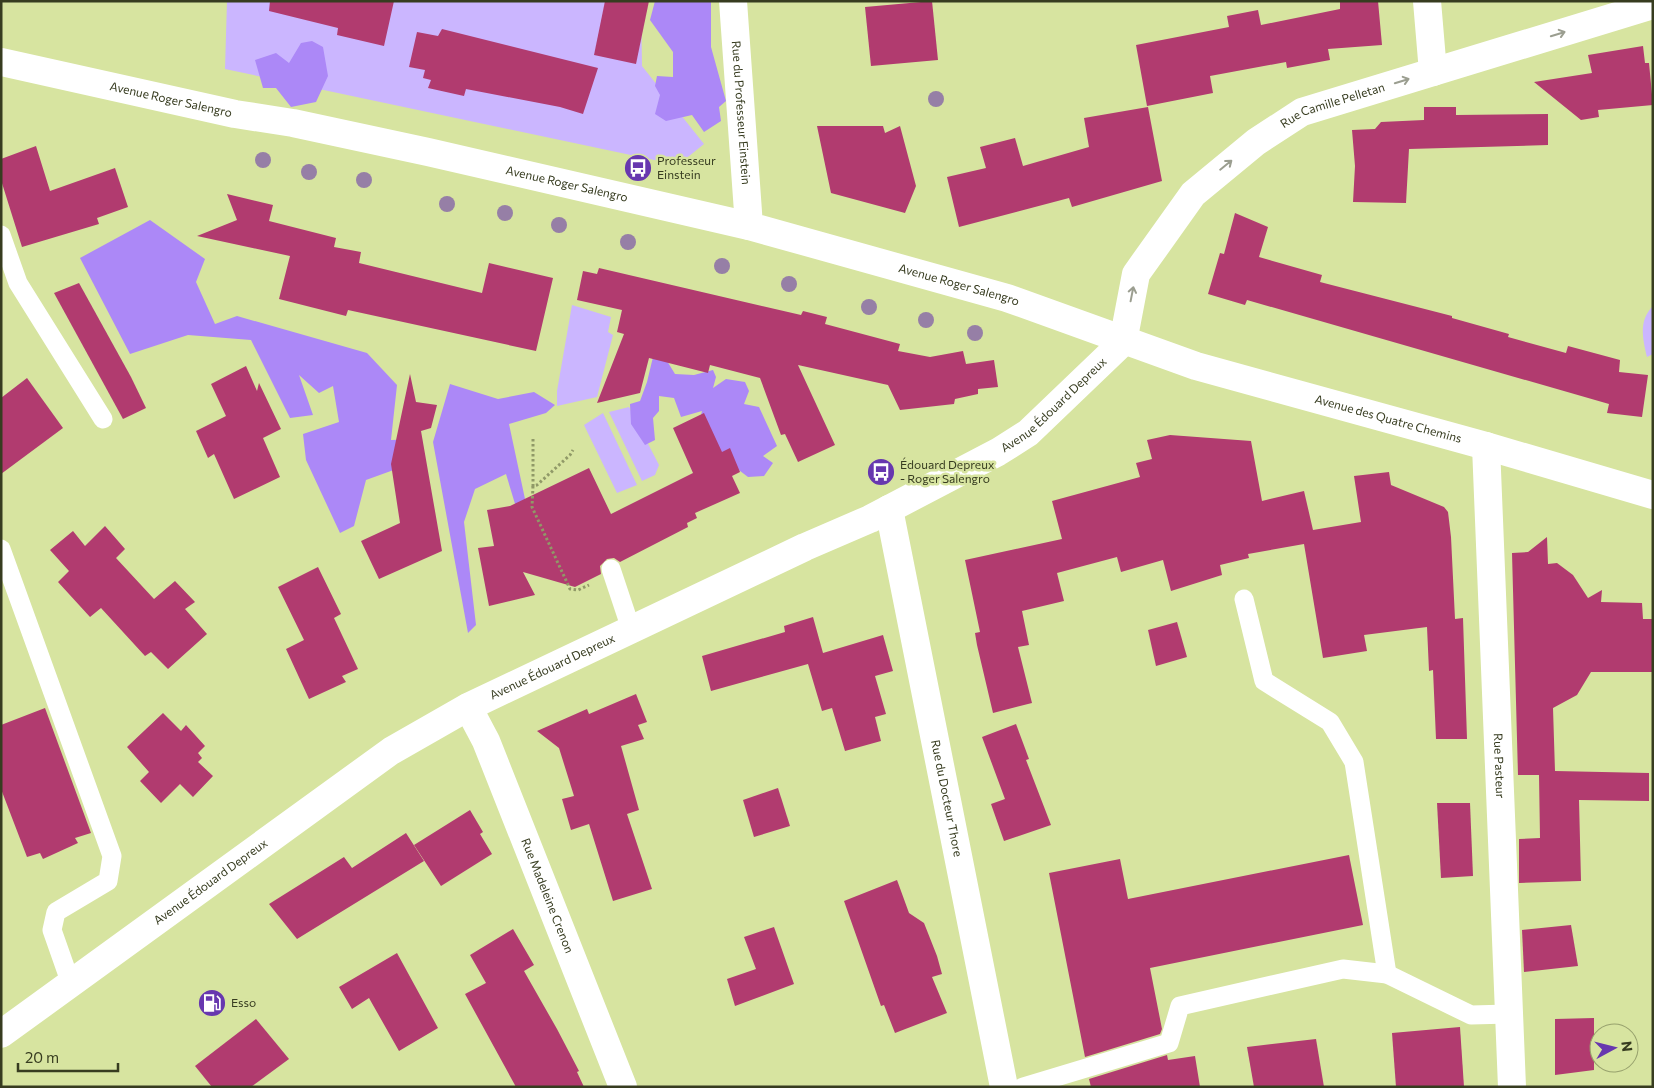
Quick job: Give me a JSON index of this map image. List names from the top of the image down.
{
  "streets": {
    "street": [
      "Avenue Roger Salengro",
      "Rue Camille Pelletan",
      "Rue du Professeur Einstein",
      "Avenue Édouard Depreux",
      "Avenue des Quatre Chemins",
      "Rue Pasteur",
      "Rue du Docteur Thore",
      "Rue Madeleine Crenon"
    ]
  },
  "crossings": [
    ["Avenue Roger Salengro", "Rue Camille Pelletan"],
    ["Avenue Roger Salengro", "Rue du Professeur Einstein"],
    ["Avenue Roger Salengro", "Avenue Édouard Depreux"],
    ["Avenue Roger Salengro", "Avenue des Quatre Chemins"],
    ["Rue Camille Pelletan", "Avenue Édouard Depreux"],
    ["Rue Camille Pelletan", "Avenue des Quatre Chemins"],
    ["Avenue Édouard Depreux", "Avenue des Quatre Chemins"],
    ["Avenue Édouard Depreux", "Rue du Docteur Thore"],
    ["Avenue Édouard Depreux", "Rue Madeleine Crenon"],
    ["Avenue des Quatre Chemins", "Rue Pasteur"]
  ],
  "one_way": ["Rue Camille Pelletan"],
  "places": {
    "bus stop": ["Professeur Einstein", "Édouard Depreux - Roger Salengro"],
    "fuel station": ["Esso"]
  },
  "scale_bar": "20 m",
  "north": "right"
}
